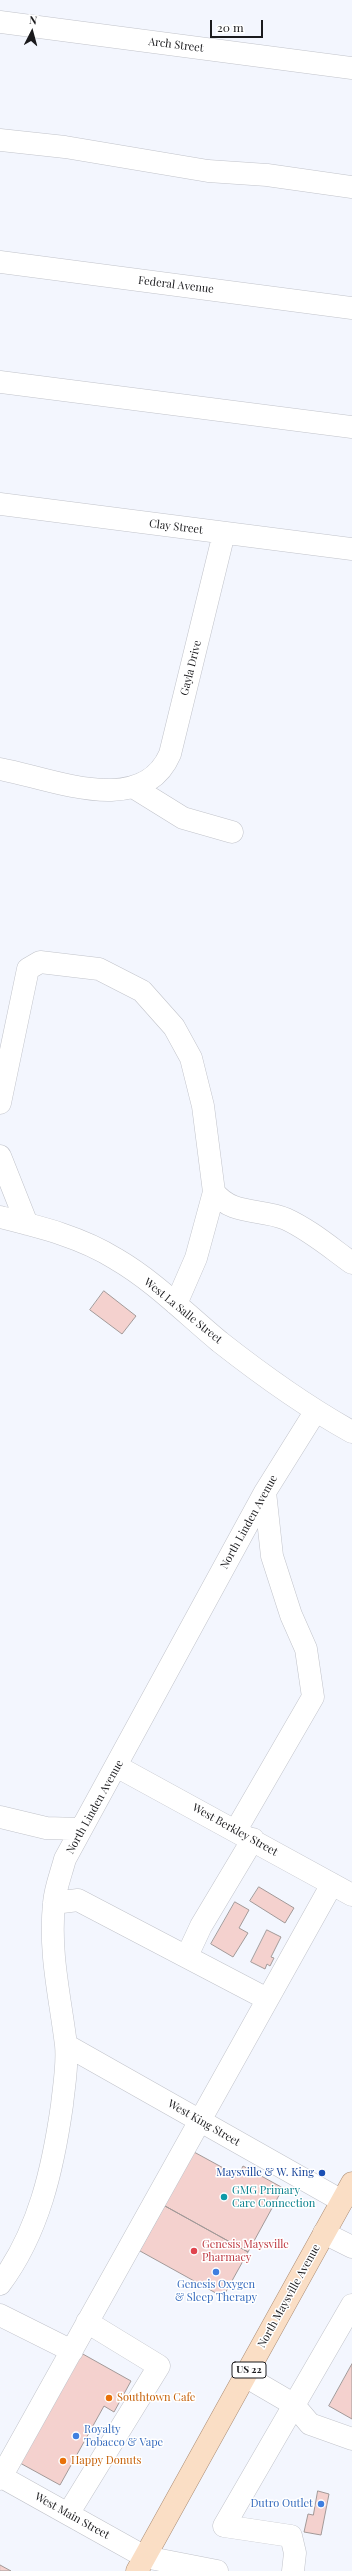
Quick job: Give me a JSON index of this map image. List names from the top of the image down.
{
  "streets": {
    "main road": ["North Maysville Avenue", "US 22"],
    "street": [
      "Arch Street",
      "Federal Avenue",
      "Clay Street",
      "Gayla Drive",
      "West La Salle Street",
      "North Linden Avenue",
      "West Berkley Street",
      "West King Street",
      "West Main Street"
    ]
  },
  "crossings": [
    ["Clay Street", "Gayla Drive"],
    ["West La Salle Street", "North Linden Avenue"],
    ["North Linden Avenue", "West Berkley Street"],
    ["North Linden Avenue", "West King Street"],
    ["West King Street", "North Maysville Avenue"],
    ["North Maysville Avenue", "West Main Street"]
  ],
  "places": [
    "Maysville & W. King",
    "GMG Primary Care Connection",
    "Genesis Maysville Pharmacy",
    "Genesis Oxygen & Sleep Therapy",
    "Southtown Cafe",
    "Royalty Tobacco & Vape",
    "Happy Donuts",
    "Dutro Outlet"
  ],
  "scale_bar": "20 m",
  "north": "top"
}
